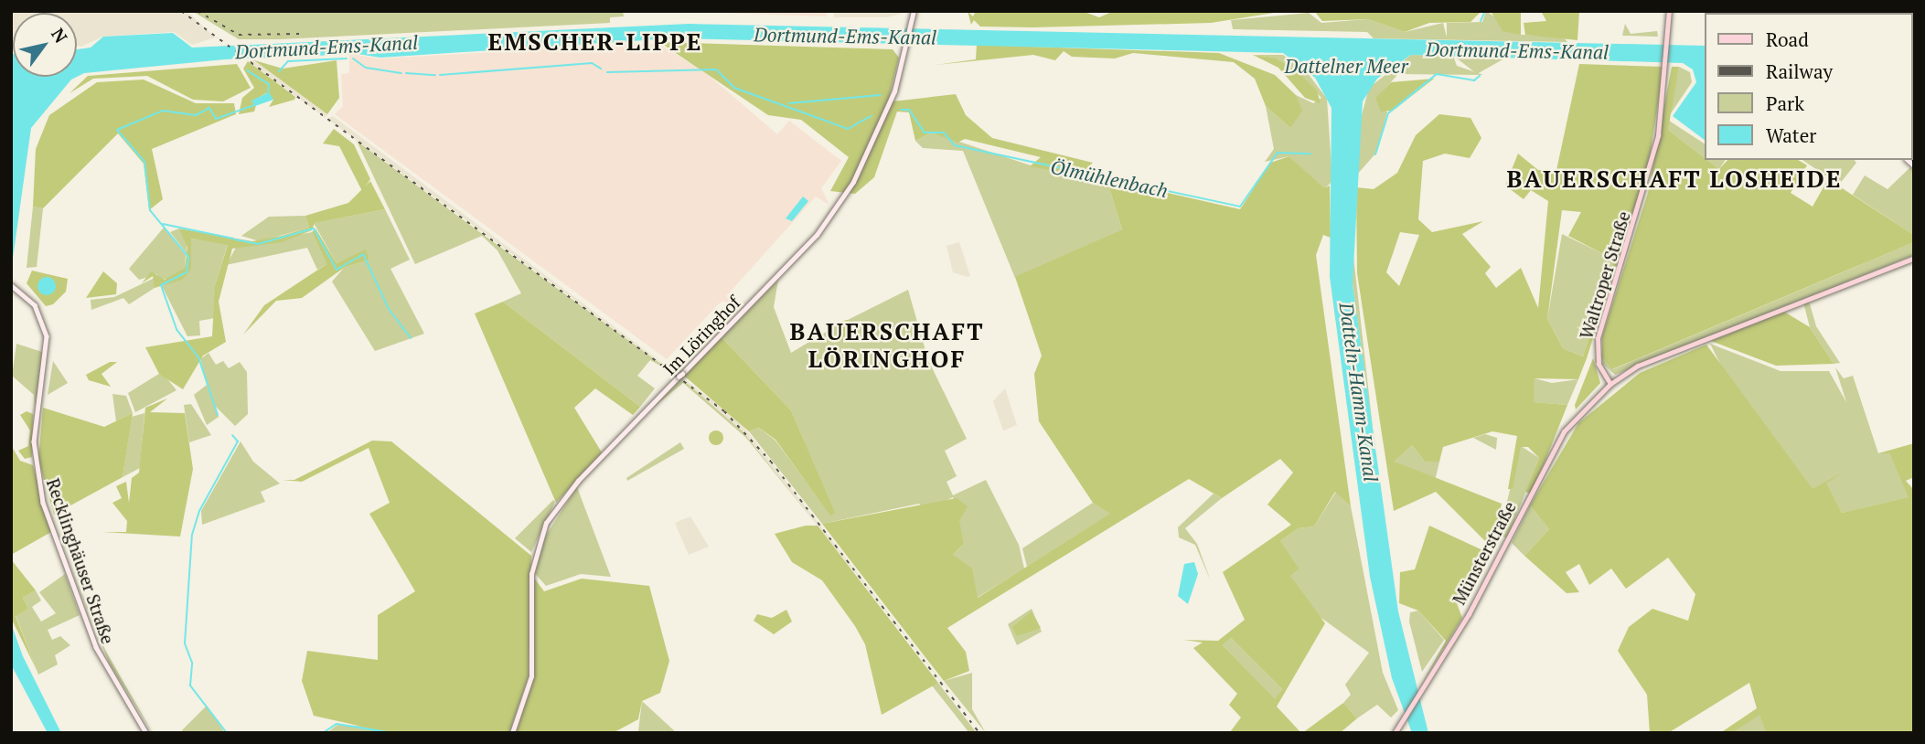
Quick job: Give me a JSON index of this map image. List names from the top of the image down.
{
  "streets": {
    "main road": ["Waltroper Straße", "Münsterstraße"],
    "street": ["Im Löringhof", "Recklinghäuser Straße"]
  },
  "crossings": [
    ["Waltroper Straße", "Münsterstraße"]
  ],
  "districts": ["EMSCHER-LIPPE", "BAUERSCHAFT LOSHEIDE", "BAUERSCHAFT LÖRINGHOF"],
  "water": [
    "Dortmund-Ems-Kanal",
    "Dattelner Meer",
    "Ölmühlenbach",
    "Datteln-Hamm-Kanal"
  ],
  "legend": [
    "Road",
    "Railway",
    "Park",
    "Water"
  ],
  "north": "top right"
}
